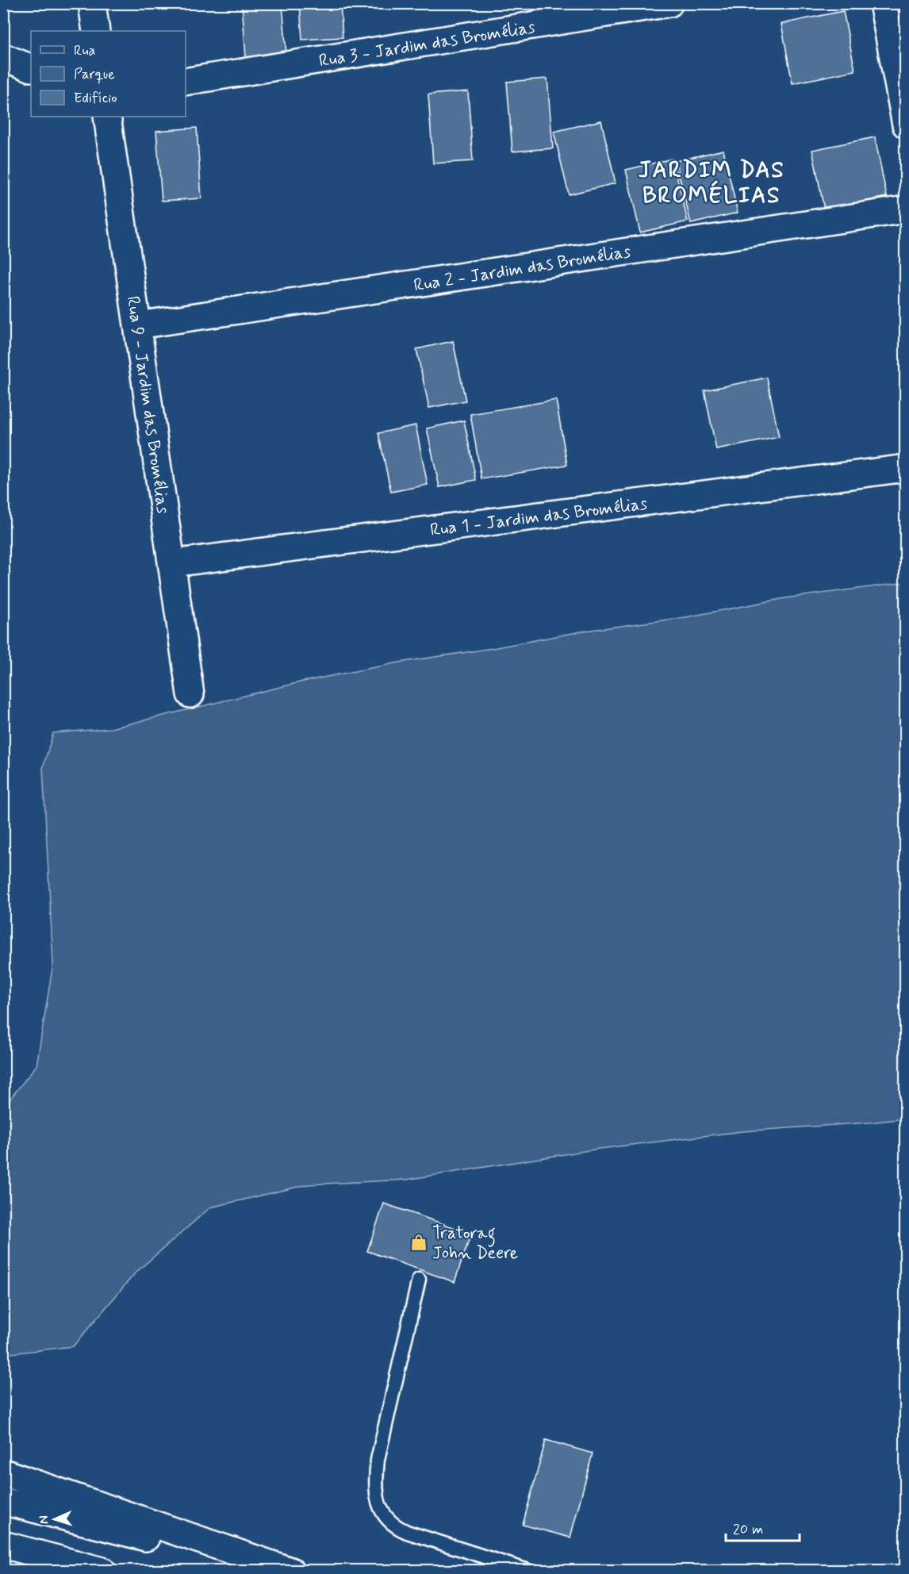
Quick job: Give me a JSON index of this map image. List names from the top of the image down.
{
  "streets": {
    "main road": [
      "Rua 3 - Jardim das Bromélias",
      "Rua 2 - Jardim das Bromélias",
      "Rua 9 - Jardim das Bromélias",
      "Rua 1 - Jardim das Bromélias"
    ]
  },
  "crossings": [
    ["Rua 2 - Jardim das Bromélias", "Rua 9 - Jardim das Bromélias"],
    ["Rua 9 - Jardim das Bromélias", "Rua 1 - Jardim das Bromélias"]
  ],
  "districts": ["JARDIM DAS BROMÉLIAS"],
  "places": {
    "shop": ["Tratorag John Deere"]
  },
  "legend": ["Rua", "Parque", "Edifício"],
  "scale_bar": "20 m",
  "north": "left"
}
